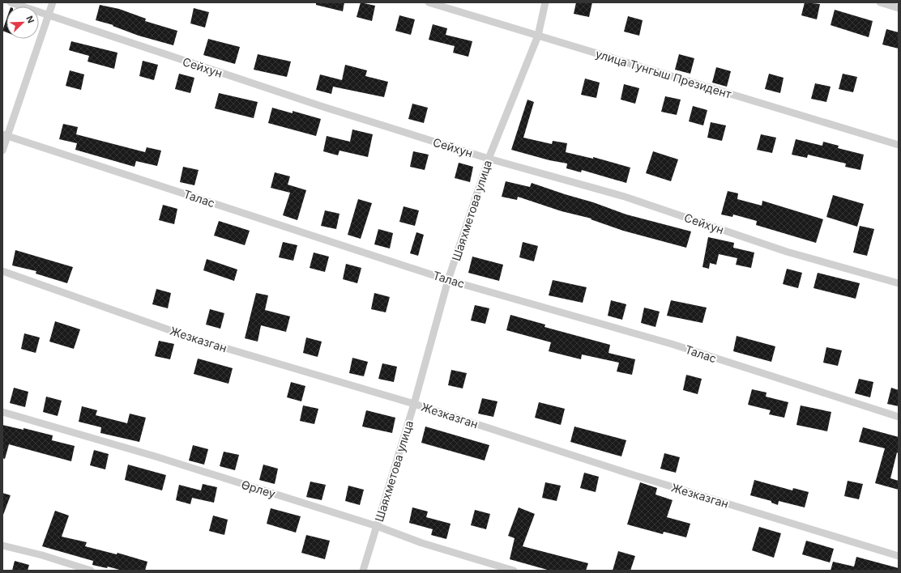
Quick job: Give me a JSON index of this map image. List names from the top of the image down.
{
  "streets": {
    "street": [
      "Сейхун",
      "улица Тунгыш Президент",
      "Талас",
      "Шаяхметова улица",
      "Жезказган",
      "Өрлеу"
    ]
  },
  "crossings": [
    ["Сейхун", "Шаяхметова улица"],
    ["улица Тунгыш Президент", "Шаяхметова улица"],
    ["Талас", "Шаяхметова улица"],
    ["Шаяхметова улица", "Жезказган"],
    ["Шаяхметова улица", "Өрлеу"]
  ],
  "north": "top right"
}
